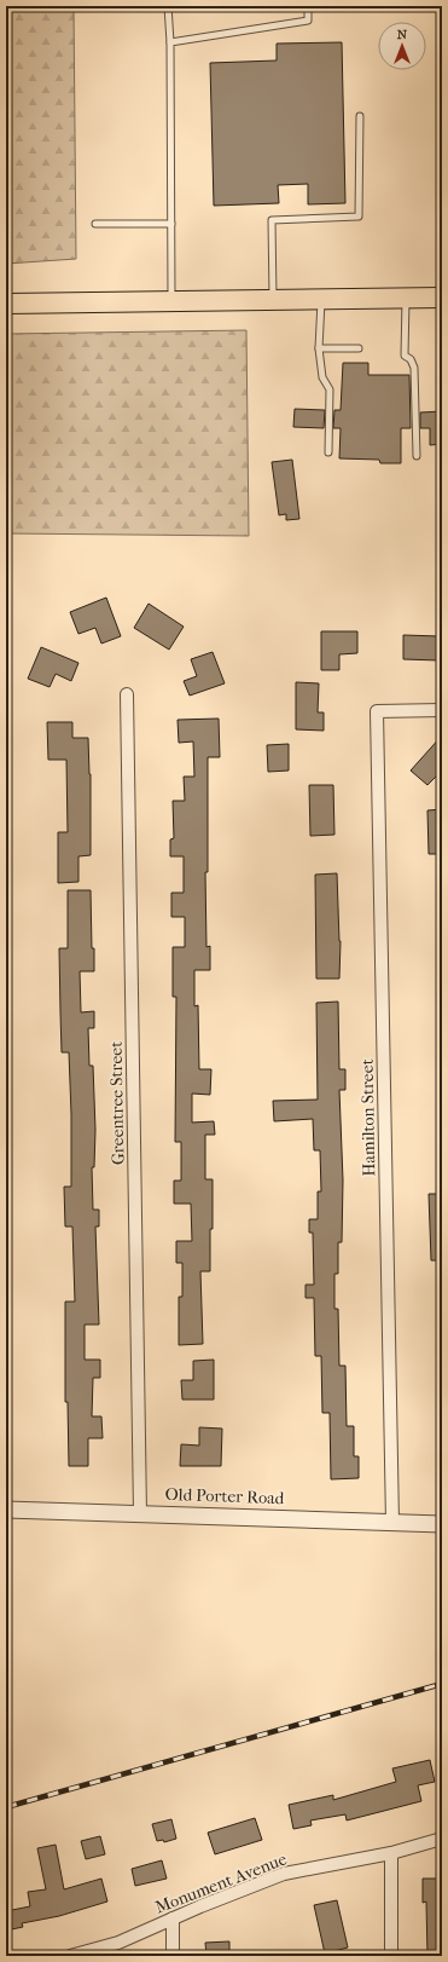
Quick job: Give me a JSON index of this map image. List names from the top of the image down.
{
  "streets": {
    "street": [
      "Greentree Street",
      "Hamilton Street",
      "Old Porter Road",
      "Monument Avenue"
    ]
  },
  "crossings": [
    ["Greentree Street", "Old Porter Road"],
    ["Hamilton Street", "Old Porter Road"]
  ],
  "north": "top"
}
